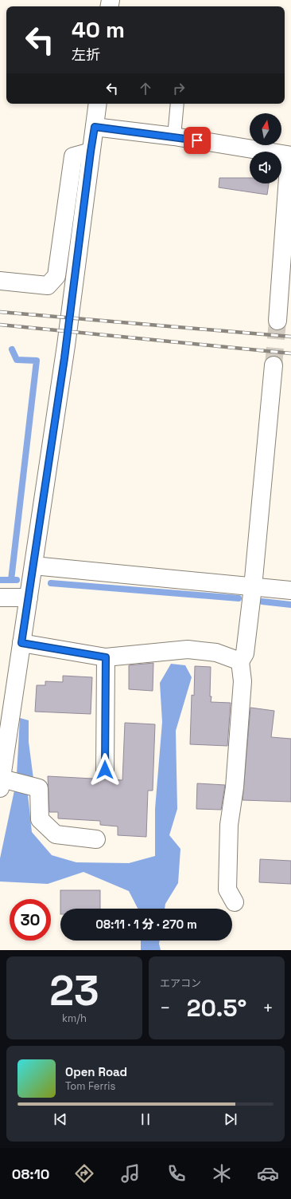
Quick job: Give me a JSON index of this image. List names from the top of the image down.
{
  "north": "top",
  "page": {
    "turn": ["40 m", "左折"],
    "limit": "30",
    "trip": "08:11 · 1 分 · 270 m",
    "tile": [
      ["23", "km/h"],
      "エアコン"
    ],
    "heat": ["−", "20.5°", "+"],
    "song": ["Open Road", "Tom Ferris"],
    "tabs": "08:10"
  }
}
